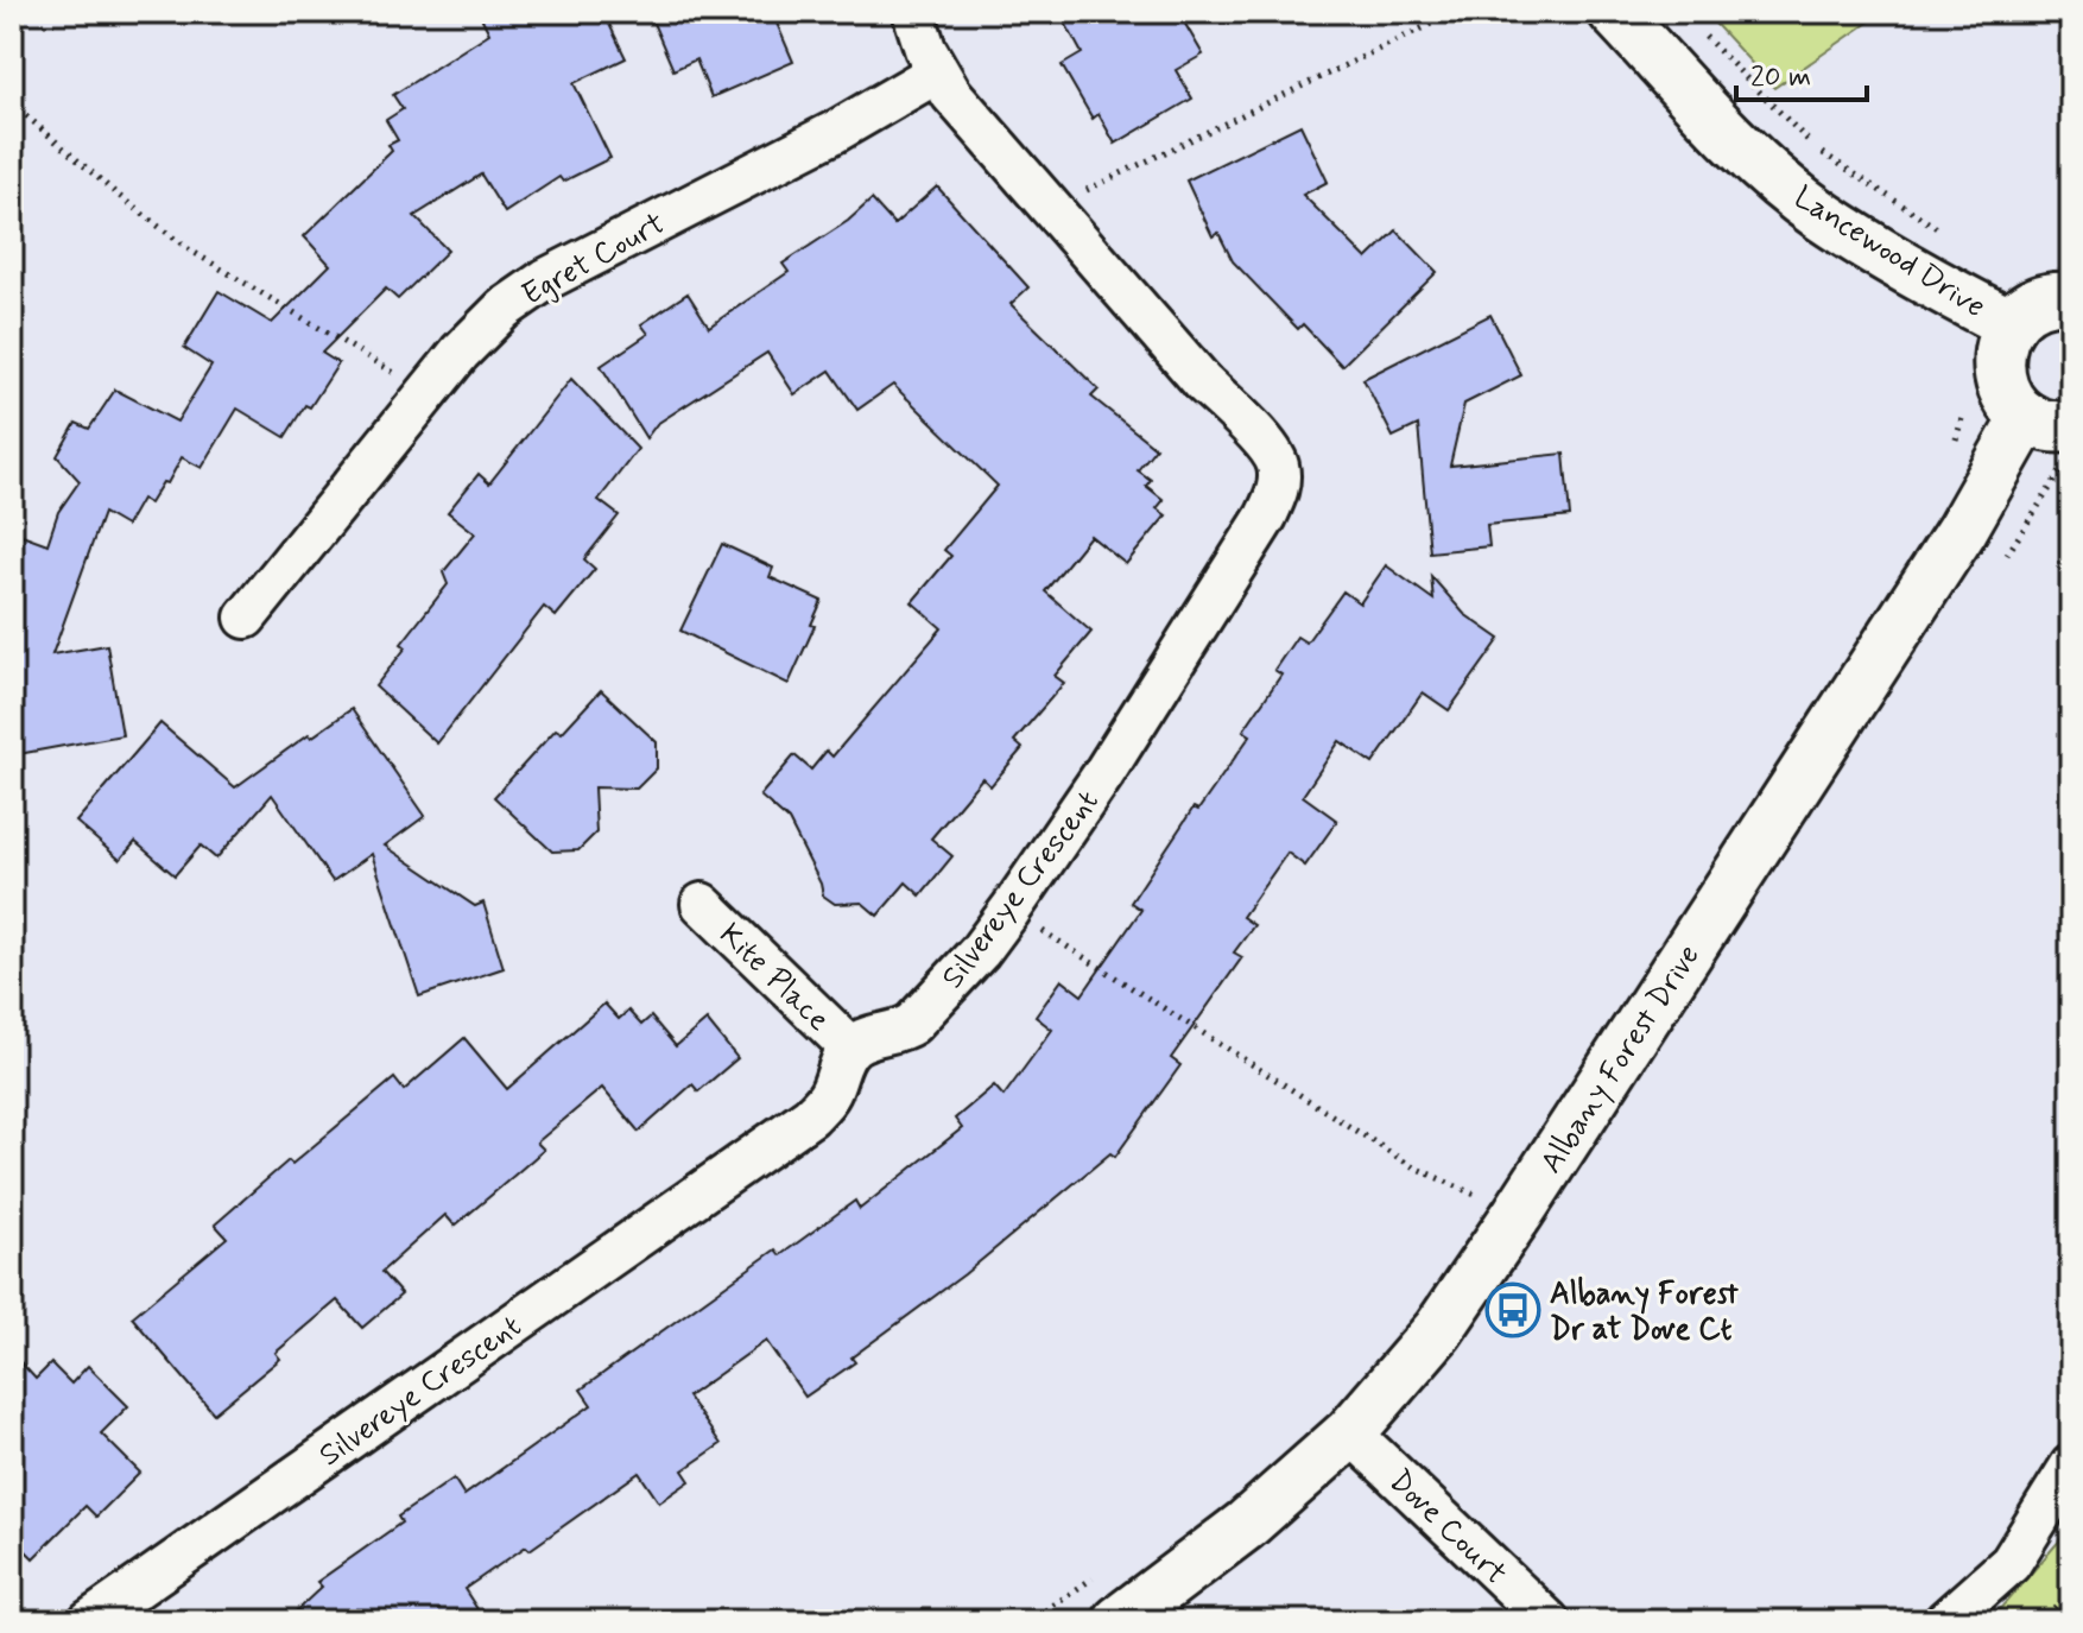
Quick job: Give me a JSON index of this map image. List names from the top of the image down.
{
  "streets": {
    "street": [
      "Lancewood Drive",
      "Egret Court",
      "Silvereye Crescent",
      "Kite Place",
      "Albany Forest Drive",
      "Dove Court"
    ]
  },
  "crossings": [
    ["Egret Court", "Silvereye Crescent"],
    ["Silvereye Crescent", "Kite Place"],
    ["Albany Forest Drive", "Dove Court"]
  ],
  "places": {
    "bus stop": ["Albany Forest Dr at Dove Ct"]
  },
  "scale_bar": "20 m"
}
